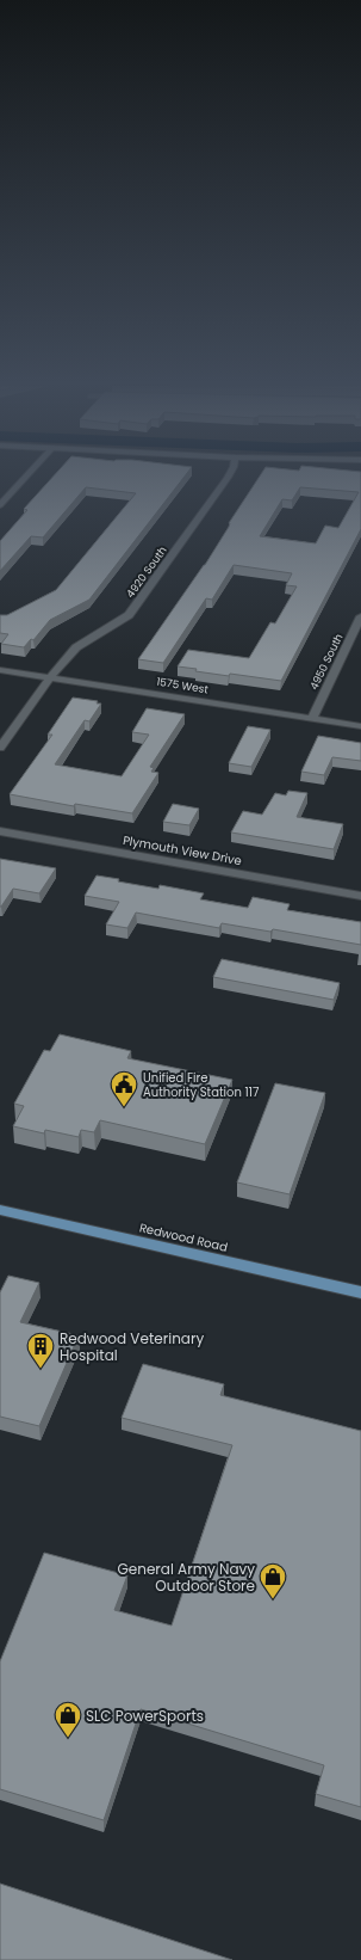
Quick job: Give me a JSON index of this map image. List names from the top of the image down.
{
  "streets": {
    "main road": ["Redwood Road"],
    "street": [
      "4920 South",
      "4950 South",
      "1575 West",
      "Plymouth View Drive"
    ]
  },
  "crossings": [
    ["4920 South", "1575 West"],
    ["4950 South", "1575 West"]
  ],
  "places": {
    "public building": ["Unified Fire Authority Station 117"],
    "building": ["Redwood Veterinary Hospital"],
    "shop": ["General Army Navy Outdoor Store", "SLC PowerSports"]
  }
}
